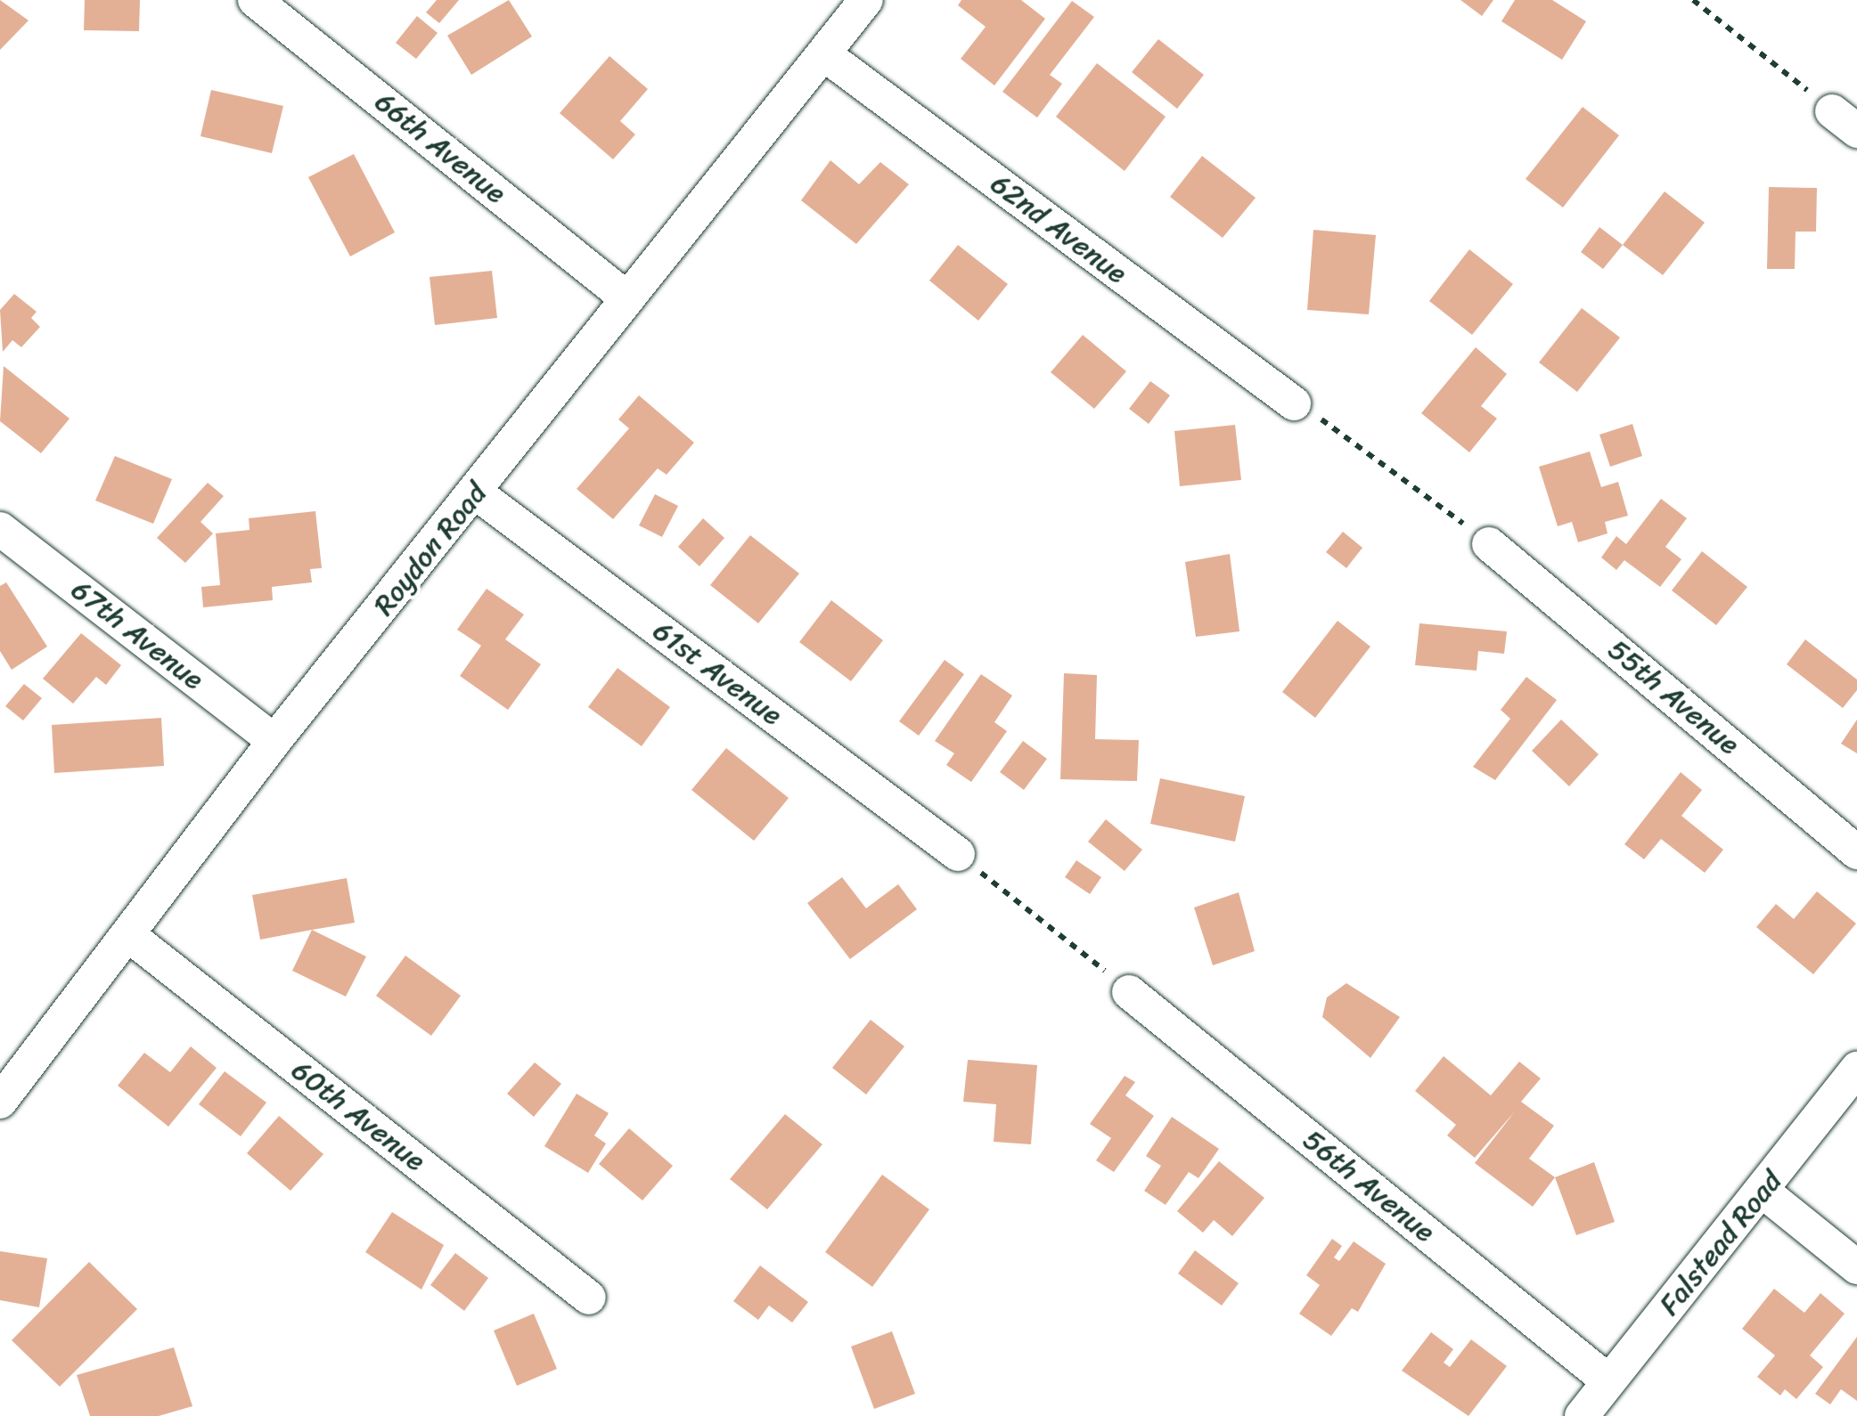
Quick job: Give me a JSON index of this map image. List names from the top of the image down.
{
  "streets": {
    "street": [
      "66th Avenue",
      "62nd Avenue",
      "Roydon Road",
      "67th Avenue",
      "61st Avenue",
      "55th Avenue",
      "60th Avenue",
      "56th Avenue",
      "Falstead Road"
    ]
  },
  "crossings": [
    ["66th Avenue", "Roydon Road"],
    ["62nd Avenue", "Roydon Road"],
    ["Roydon Road", "67th Avenue"],
    ["Roydon Road", "61st Avenue"],
    ["Roydon Road", "60th Avenue"],
    ["56th Avenue", "Falstead Road"]
  ]
}
